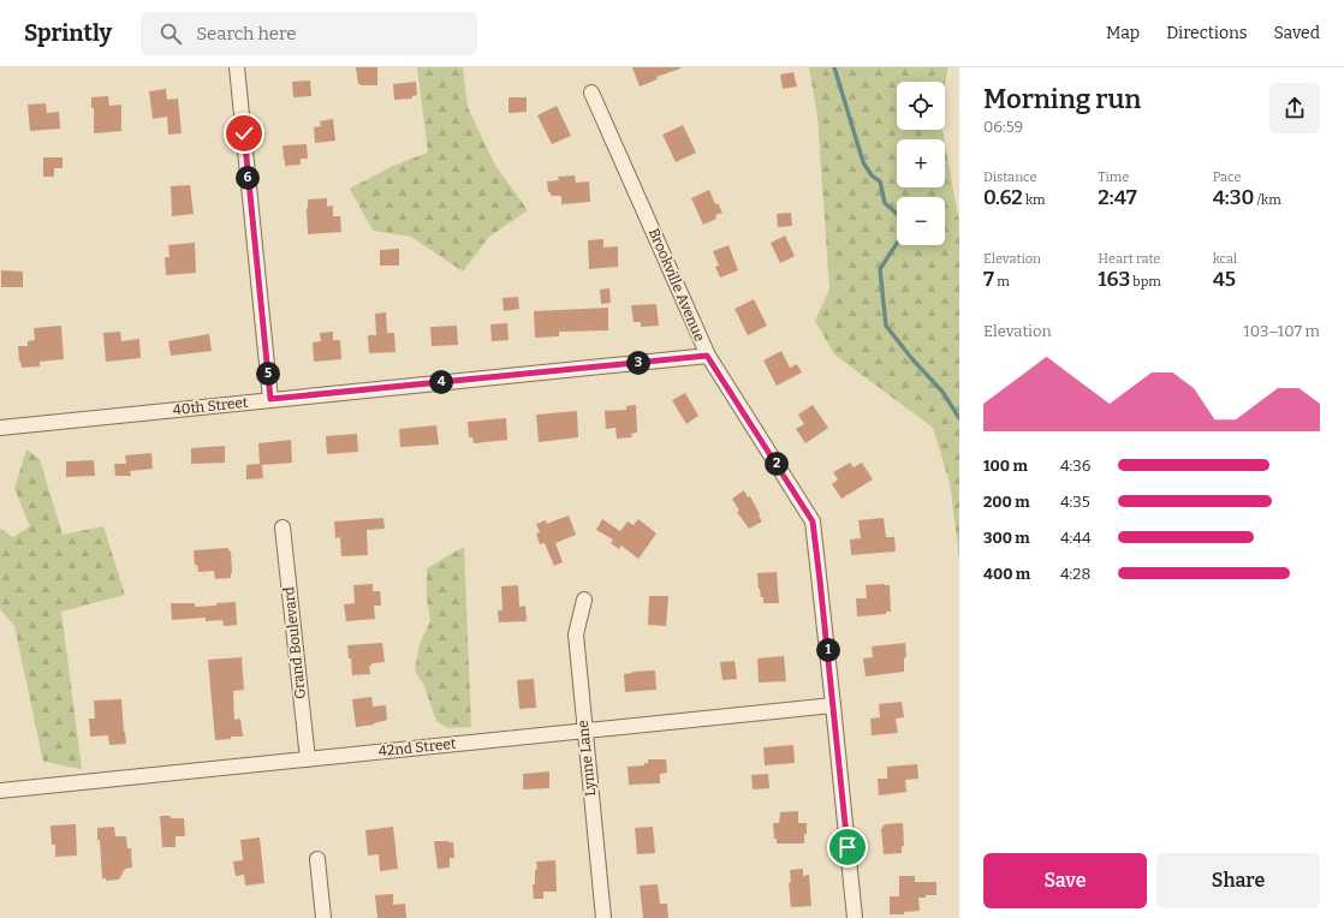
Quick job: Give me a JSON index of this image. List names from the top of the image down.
{
  "streets": {
    "street": [
      "Brookville Avenue",
      "40th Street",
      "Grand Boulevard",
      "42nd Street",
      "Lynne Lane"
    ]
  },
  "crossings": [
    ["Brookville Avenue", "40th Street"],
    ["Brookville Avenue", "42nd Street"],
    ["Grand Boulevard", "42nd Street"],
    ["42nd Street", "Lynne Lane"]
  ],
  "page": {
    "header": "Sprintly",
    "search": "Search here",
    "nav": ["Map", "Directions", "Saved"],
    "heading": ["Morning run", "06:59"],
    "map_buttons": ["+", "−"],
    "stats": [
      ["Distance", "0.62 km"],
      ["Time", "2:47"],
      ["Pace", "4:30 /km"],
      ["Elevation", "7 m"],
      ["Heart rate", "163 bpm"],
      ["kcal", "45"]
    ],
    "pins": [
      "6",
      "3",
      "5",
      "4",
      "2",
      "1"
    ],
    "chart": ["Elevation", "103–107 m"],
    "list": [
      {
        "name": "100 m",
        "note": "4:36"
      },
      {
        "name": "200 m",
        "note": "4:35"
      },
      {
        "name": "300 m",
        "note": "4:44"
      },
      {
        "name": "400 m",
        "note": "4:28"
      }
    ],
    "buttons": ["Save", "Share"]
  }
}
